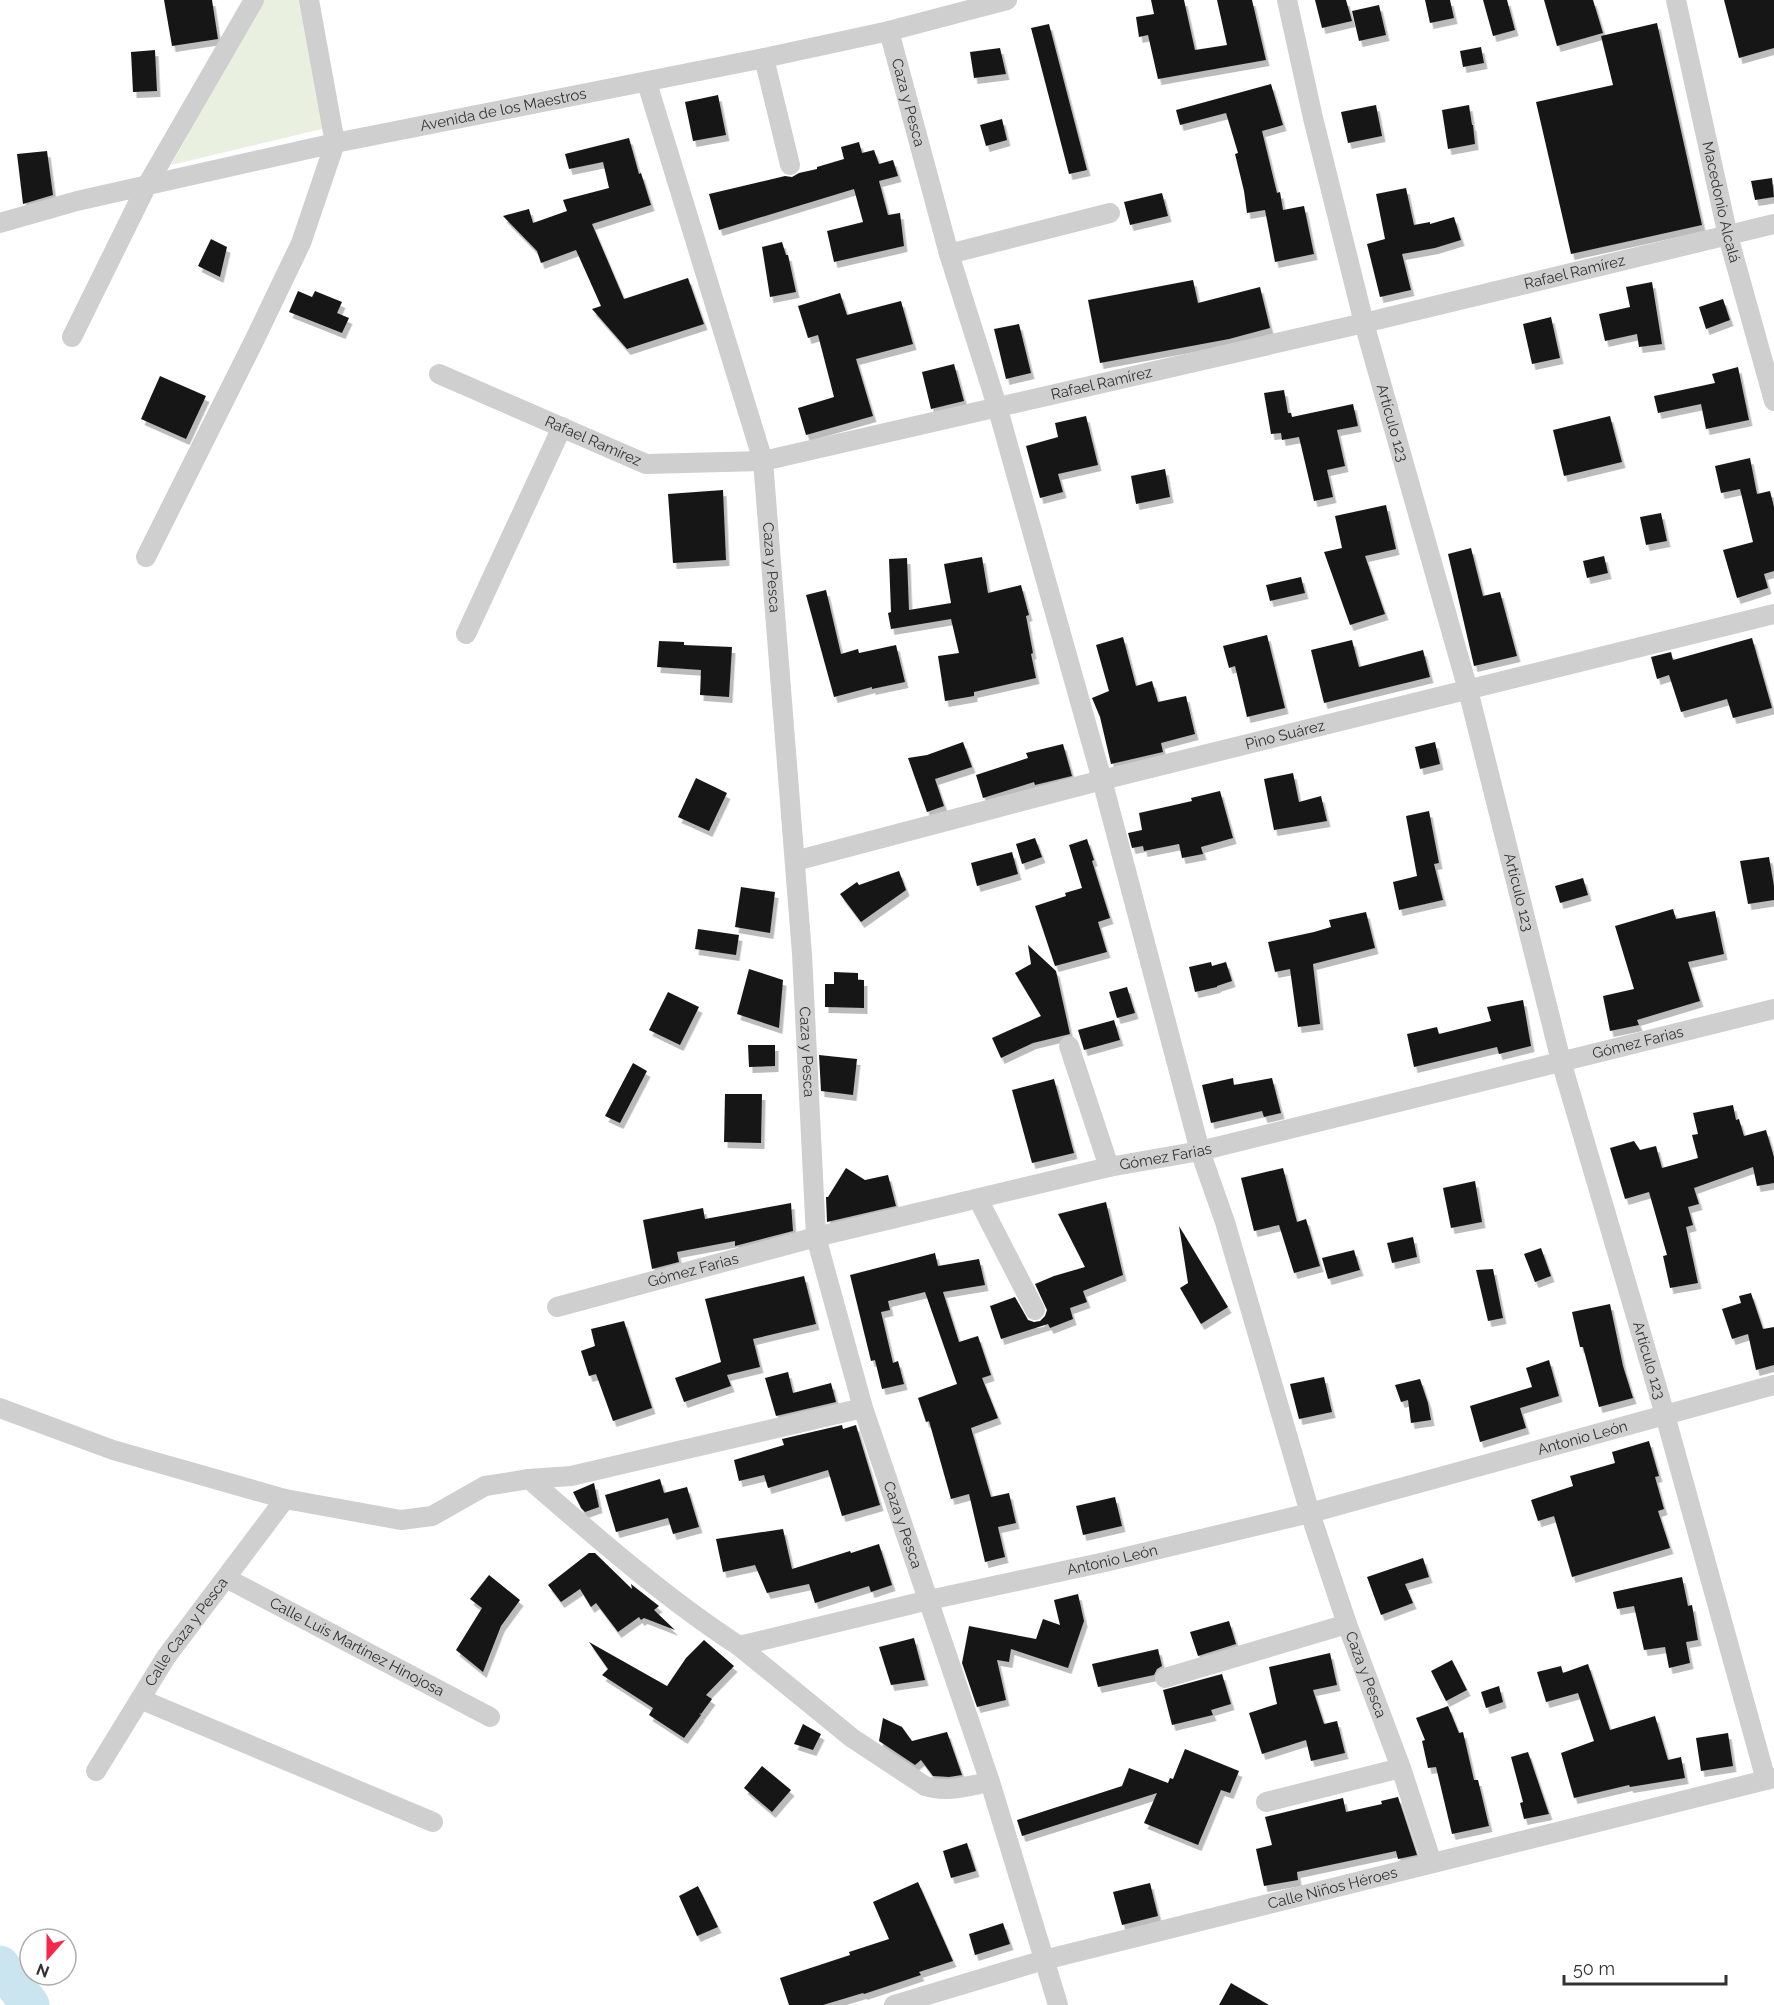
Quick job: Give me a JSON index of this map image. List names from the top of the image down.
{
  "streets": {
    "street": [
      "Caza y Pesca",
      "Avenida de los Maestros",
      "Macedonio Alcalá",
      "Rafael Ramírez",
      "Artículo 123",
      "Pino Suárez",
      "Gómez Farias",
      "Antonio León",
      "Calle Caza y Pesca",
      "Calle Luis Martínez Hinojosa",
      "Calle Niños Héroes"
    ]
  },
  "crossings": [
    ["Caza y Pesca", "Avenida de los Maestros"],
    ["Caza y Pesca", "Rafael Ramírez"],
    ["Caza y Pesca", "Pino Suárez"],
    ["Caza y Pesca", "Gómez Farias"],
    ["Caza y Pesca", "Antonio León"],
    ["Caza y Pesca", "Calle Niños Héroes"],
    ["Macedonio Alcalá", "Rafael Ramírez"],
    ["Rafael Ramírez", "Artículo 123"],
    ["Artículo 123", "Pino Suárez"],
    ["Artículo 123", "Gómez Farias"],
    ["Artículo 123", "Antonio León"],
    ["Artículo 123", "Calle Niños Héroes"],
    ["Calle Caza y Pesca", "Calle Luis Martínez Hinojosa"]
  ],
  "scale_bar": "50 m",
  "north": "bottom"
}
